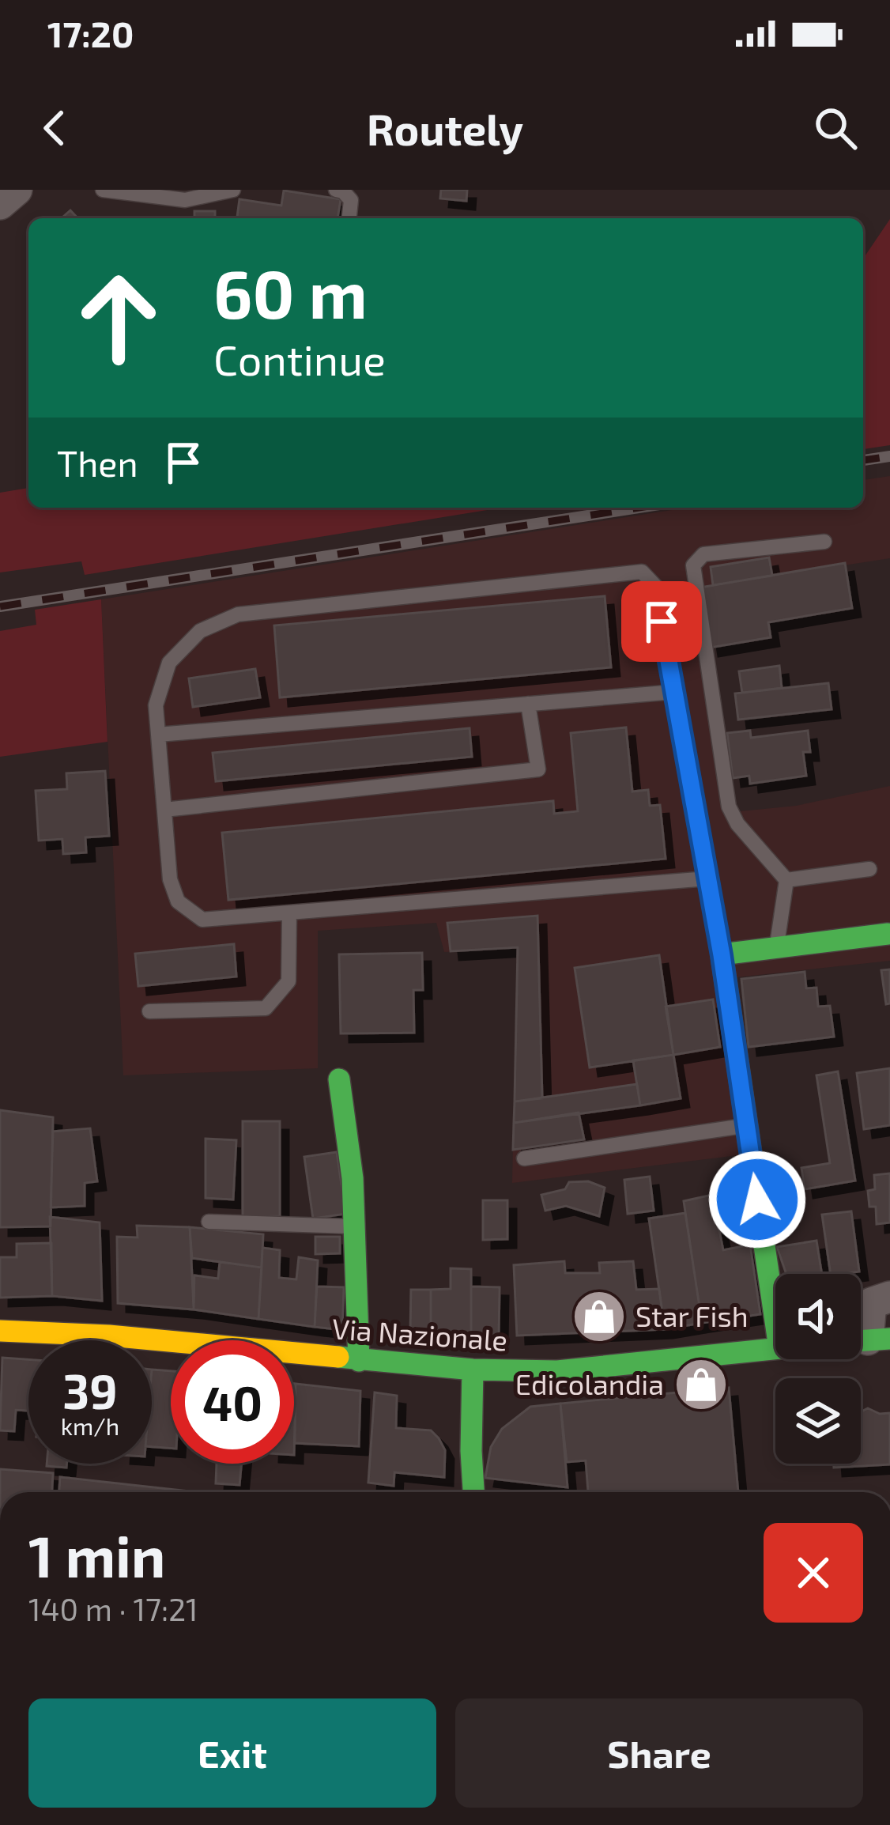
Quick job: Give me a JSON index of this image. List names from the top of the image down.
{
  "streets": {
    "street": ["Via Nazionale"]
  },
  "places": {
    "shop": ["Star Fish", "Edicolandia"]
  },
  "page": {
    "status": "17:20",
    "header": "Routely",
    "turn": ["60 m", "Continue"],
    "then": "Then",
    "speed": "39 km/h",
    "limit": "40",
    "heading": ["1 min", "140 m · 17:21"],
    "buttons": ["Exit", "Share"]
  }
}
